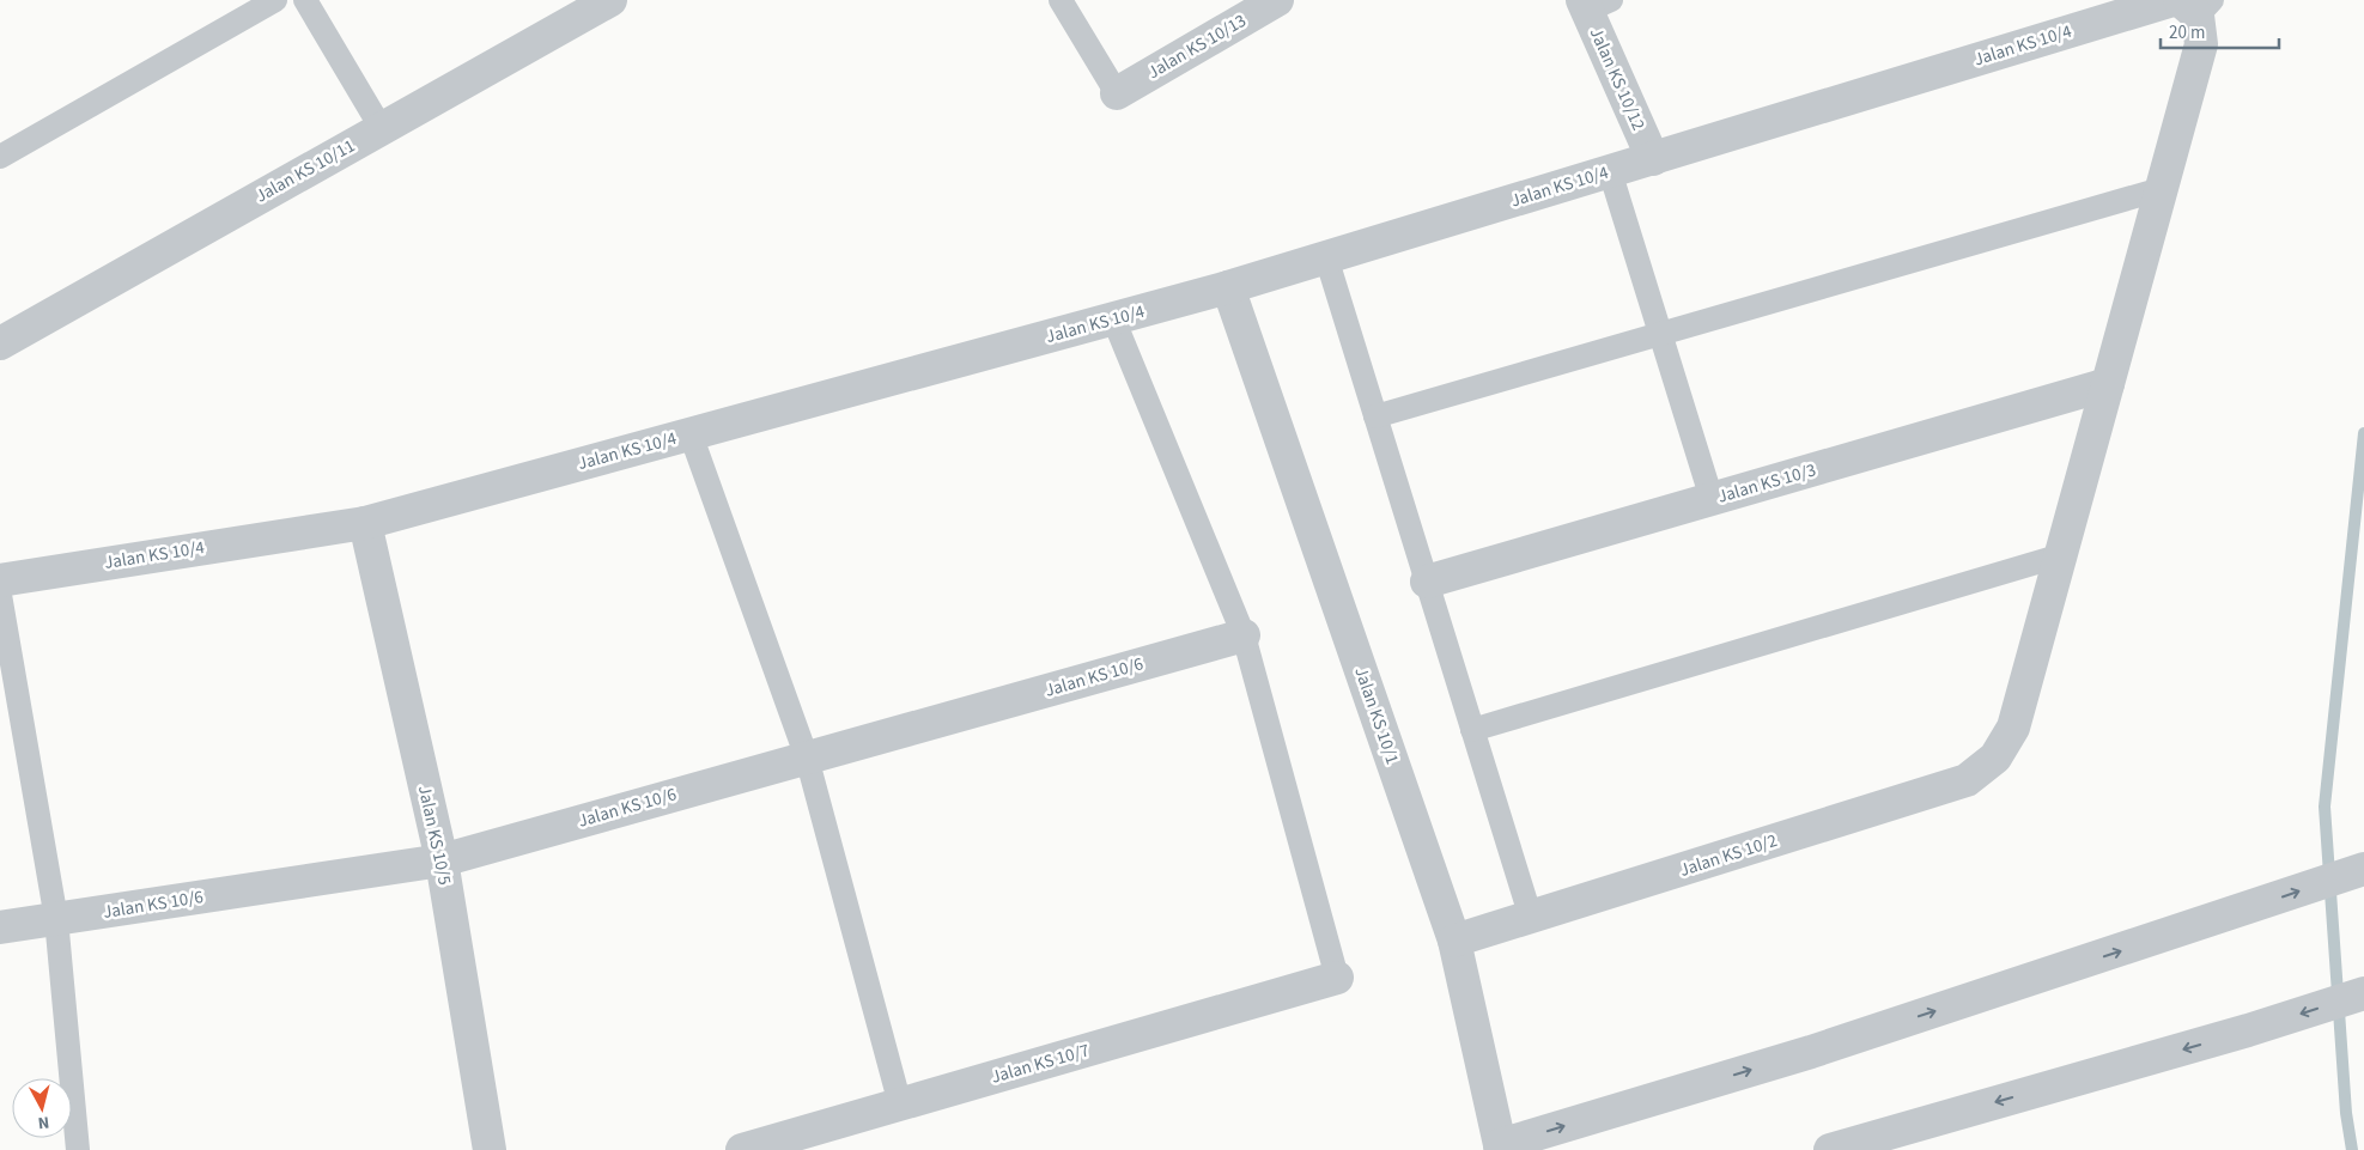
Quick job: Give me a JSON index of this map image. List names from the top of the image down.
{
  "streets": {
    "street": [
      "Jalan KS 10/4",
      "Jalan KS 10/13",
      "Jalan KS 10/12",
      "Jalan KS 10/11",
      "Jalan KS 10/3",
      "Jalan KS 10/6",
      "Jalan KS 10/1",
      "Jalan KS 10/5",
      "Jalan KS 10/2",
      "Jalan KS 10/7"
    ]
  },
  "crossings": [
    ["Jalan KS 10/4", "Jalan KS 10/12"],
    ["Jalan KS 10/4", "Jalan KS 10/1"],
    ["Jalan KS 10/4", "Jalan KS 10/5"],
    ["Jalan KS 10/6", "Jalan KS 10/5"],
    ["Jalan KS 10/1", "Jalan KS 10/2"]
  ],
  "scale_bar": "20 m",
  "north": "bottom"
}
